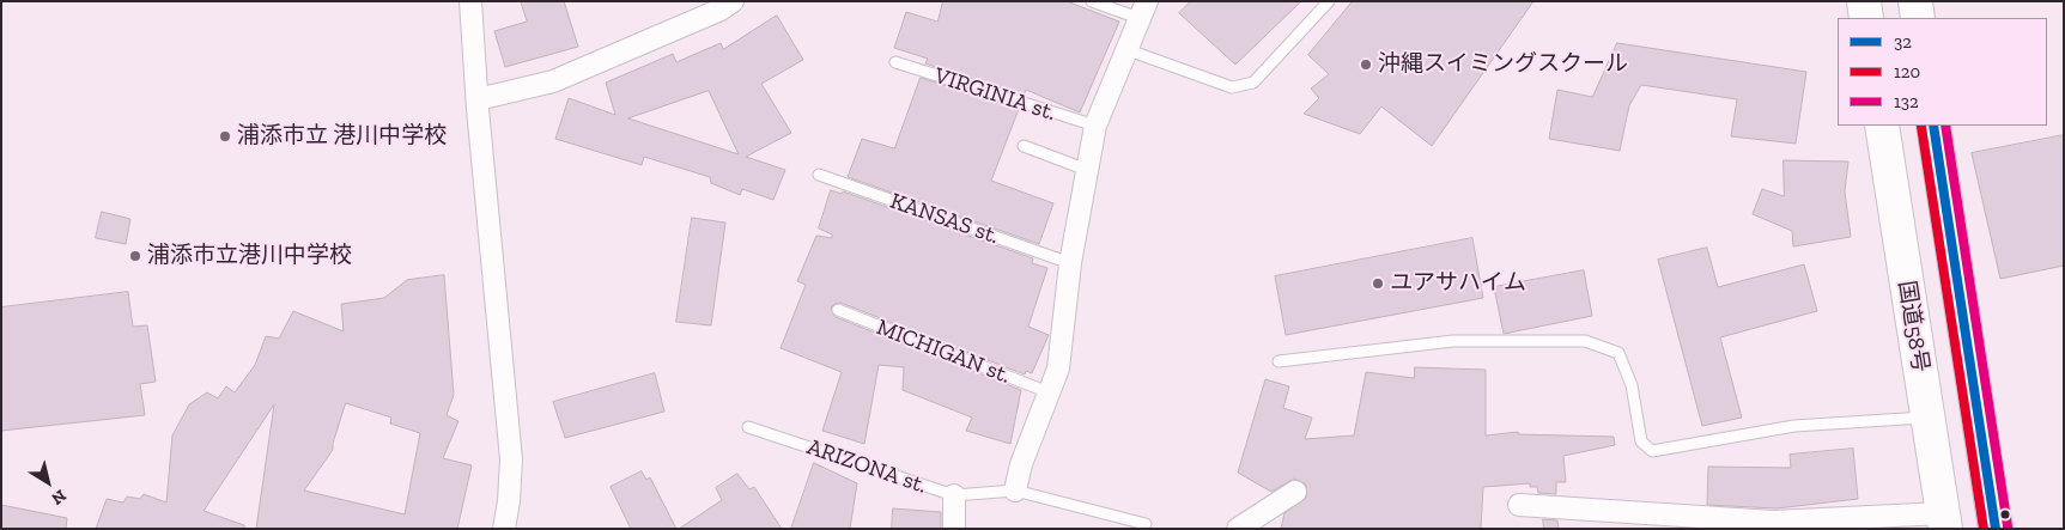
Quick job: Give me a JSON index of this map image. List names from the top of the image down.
{
  "streets": {
    "highway": ["国道58号"],
    "street": ["ARIZONA st."],
    "lane": ["VIRGINIA st.", "KANSAS st.", "MICHIGAN st."]
  },
  "places": [
    "沖縄スイミングスクール",
    "浦添市立 港川中学校",
    "浦添市立港川中学校",
    "ユアサハイム"
  ],
  "lines": ["transit line 32", "transit line 132", "transit line 120"],
  "legend": ["32", "120", "132"],
  "north": "bottom right"
}
